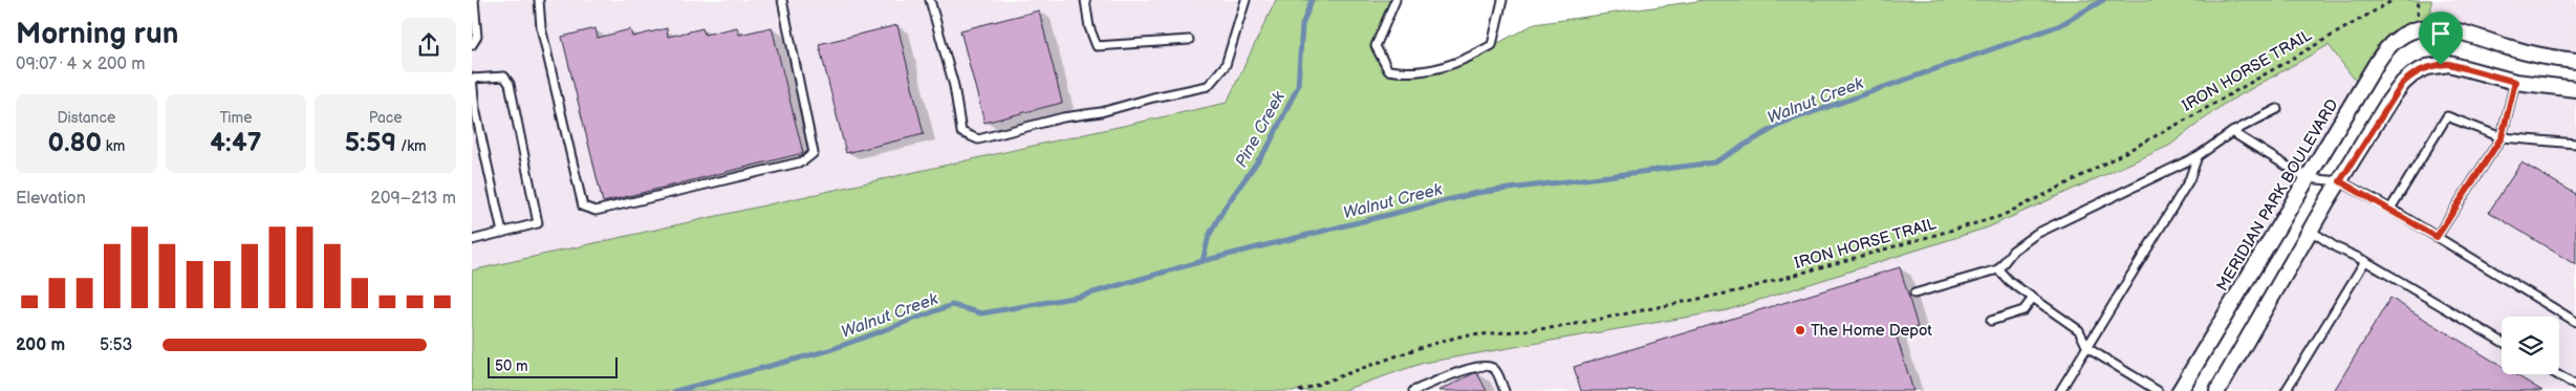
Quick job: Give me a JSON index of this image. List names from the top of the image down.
{
  "streets": {
    "street": ["MERIDIAN PARK BOULEVARD"],
    "path": ["IRON HORSE TRAIL"]
  },
  "water": ["Walnut Creek", "Pine Creek"],
  "places": ["The Home Depot"],
  "scale_bar": "50 m",
  "page": {
    "heading": ["Morning run", "09:07 · 4 × 200 m"],
    "stats": [
      ["Distance", "0.80 km"],
      ["Time", "4:47"],
      ["Pace", "5:59 /km"]
    ],
    "chart": ["Elevation", "209–213 m"],
    "list": [
      {
        "name": "200 m",
        "note": "5:53"
      }
    ],
    "scale": "50 m"
  }
}
